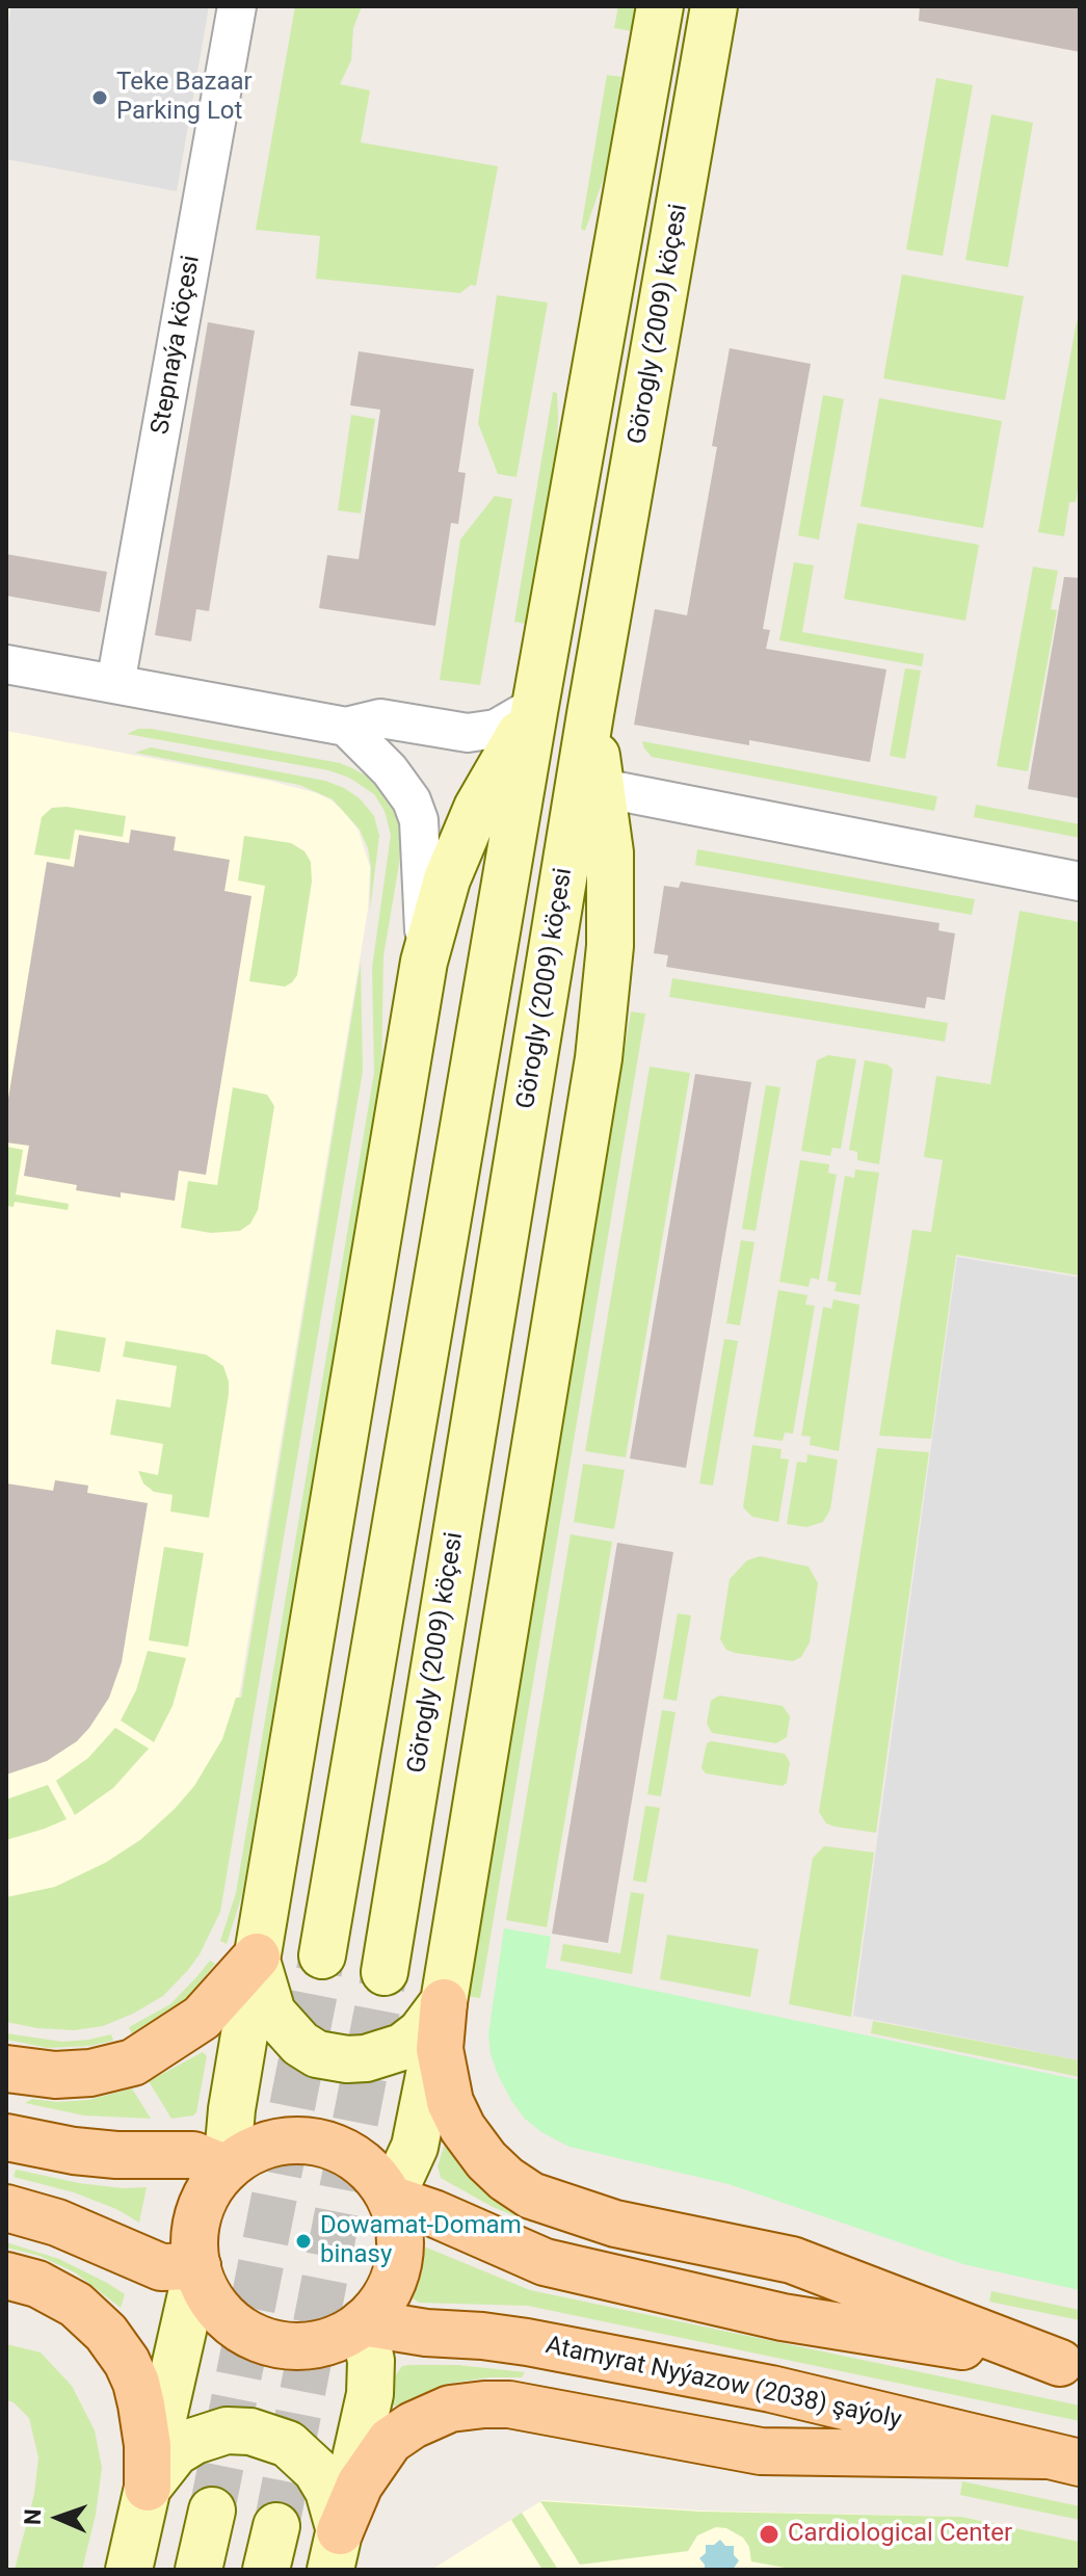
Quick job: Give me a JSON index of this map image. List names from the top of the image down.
{
  "streets": {
    "main road": ["Görogly (2009) köçesi", "Atamyrat Nyýazow (2038) şaýoly"],
    "street": ["Stepnaýa köçesi"]
  },
  "places": ["Teke Bazaar Parking Lot", "Dowamat-Domam binasy", "Cardiological Center"],
  "north": "left"
}
